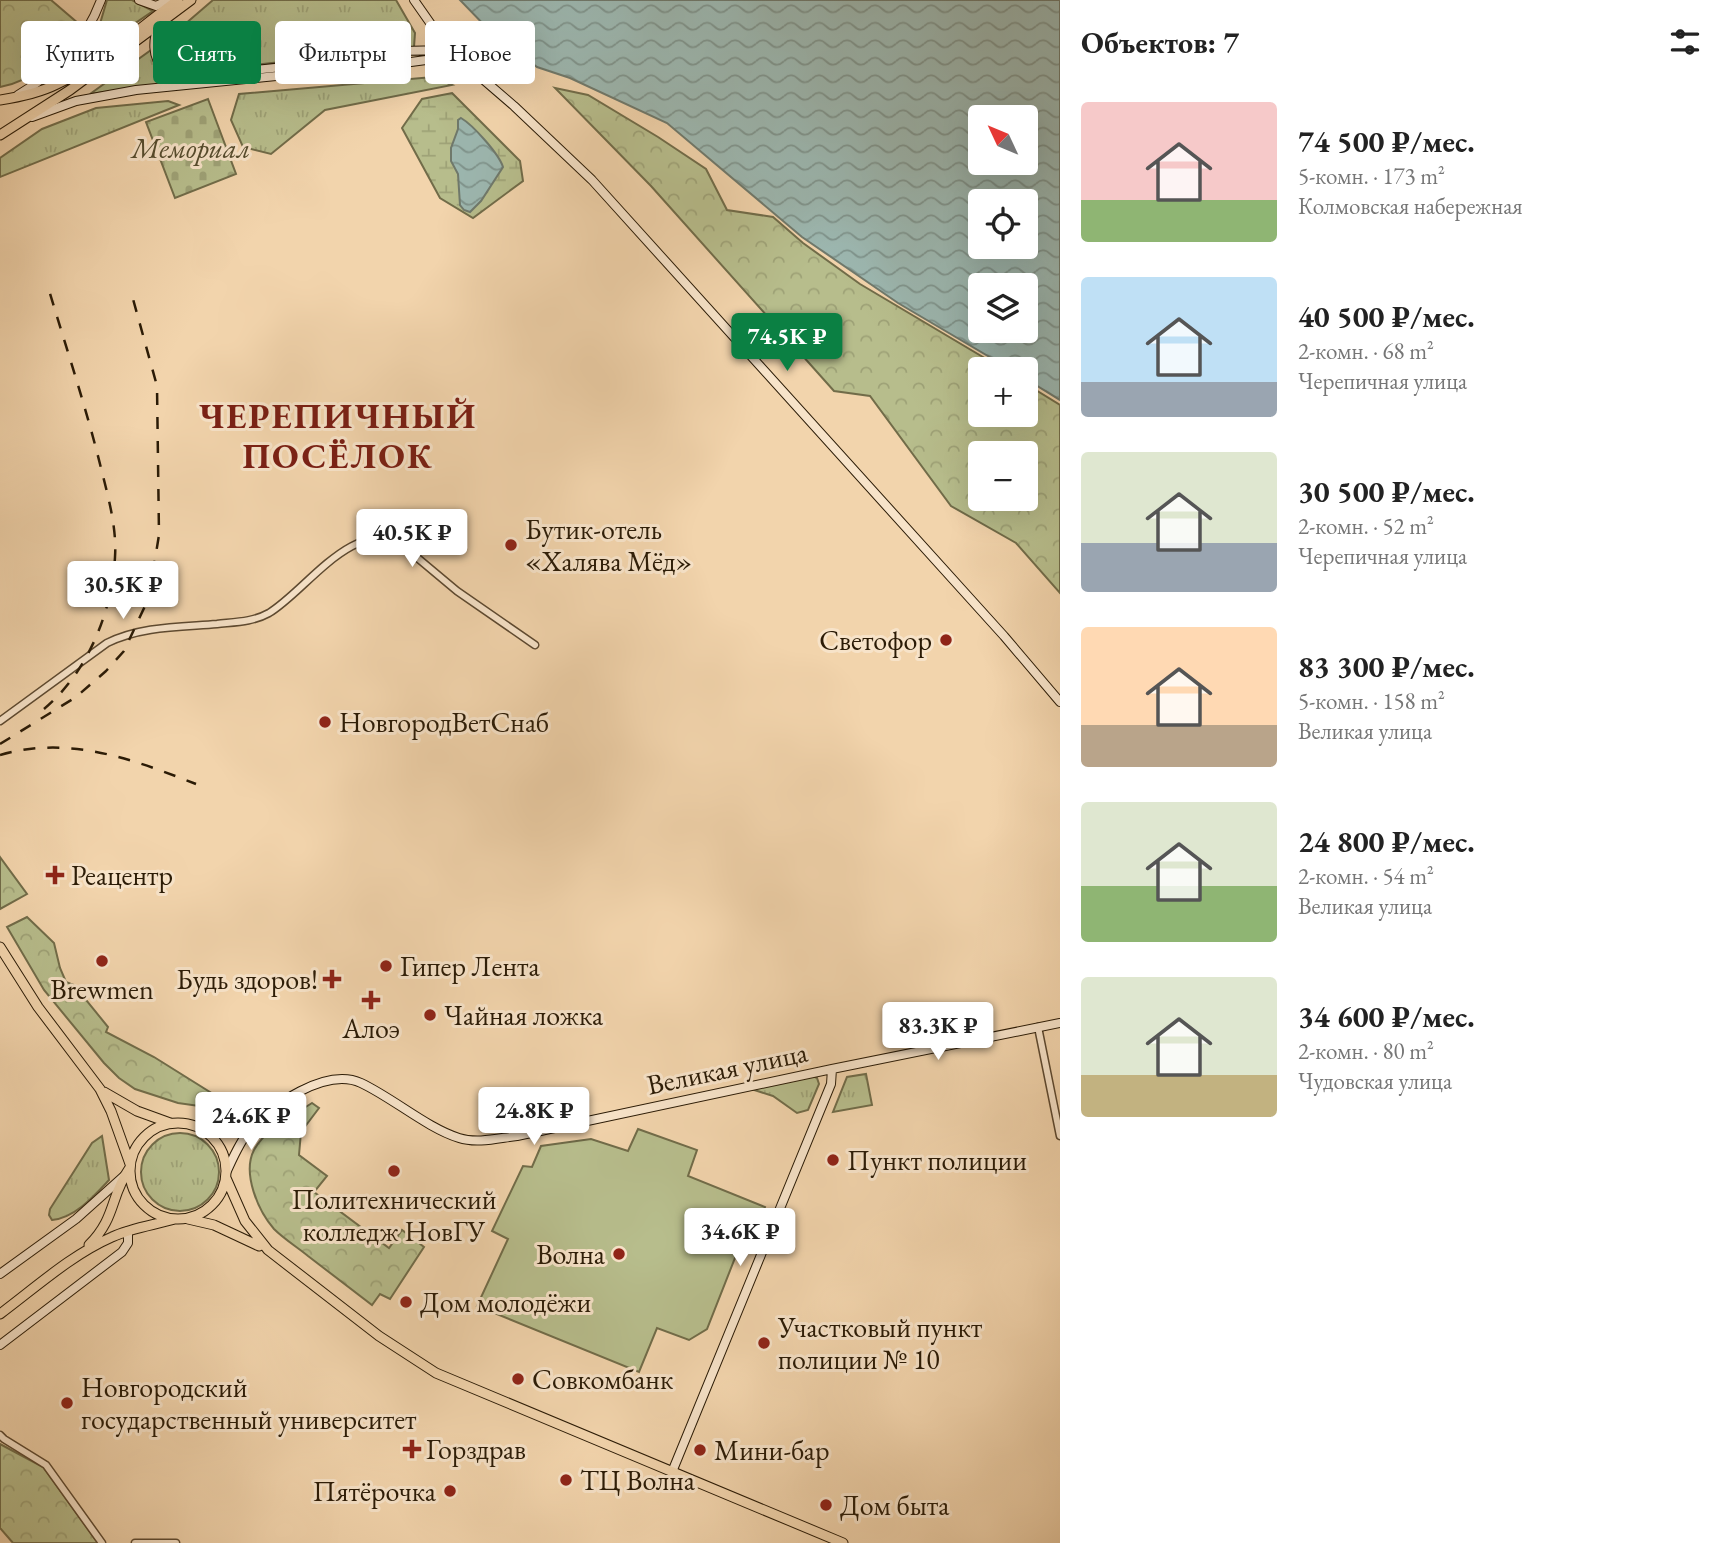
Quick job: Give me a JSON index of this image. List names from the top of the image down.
{
  "streets": {
    "main road": ["Великая улица"]
  },
  "districts": ["ЧЕРЕПИЧНЫЙ ПОСЁЛОК"],
  "parks": ["Мемориал"],
  "places": {
    "other": [
      "Бутик-отель «Халява Мёд»",
      "Светофор",
      "НовгородВетСнаб",
      "Brewmen",
      "Гипер Лента",
      "Чайная ложка",
      "Пункт полиции",
      "Политехнический колледж НовГУ",
      "Волна",
      "Дом молодёжи",
      "Участковый пункт полиции № 10",
      "Совкомбанк",
      "Новгородский государственный университет",
      "Мини-бар",
      "ТЦ Волна",
      "Пятёрочка",
      "Дом быта"
    ],
    "health": [
      "Реацентр",
      "Будь здоров!",
      "Алоэ",
      "Горздрав"
    ]
  },
  "north": "top left",
  "page": {
    "heading": "Объектов: 7",
    "chip": [
      "Купить",
      "Снять",
      "Фильтры",
      "Новое"
    ],
    "list": [
      {
        "name": "74 500 ₽/мес.",
        "note": "5-комн. · 173 m² · Колмовская набережная"
      },
      {
        "name": "40 500 ₽/мес.",
        "note": "2-комн. · 68 m² · Черепичная улица"
      },
      {
        "name": "30 500 ₽/мес.",
        "note": "2-комн. · 52 m² · Черепичная улица"
      },
      {
        "name": "83 300 ₽/мес.",
        "note": "5-комн. · 158 m² · Великая улица"
      },
      {
        "name": "24 800 ₽/мес.",
        "note": "2-комн. · 54 m² · Великая улица"
      },
      {
        "name": "34 600 ₽/мес.",
        "note": "2-комн. · 80 m² · Чудовская улица"
      }
    ],
    "map_buttons": ["+", "−"],
    "price": [
      "74.5K ₽",
      "40.5K ₽",
      "30.5K ₽",
      "83.3K ₽",
      "24.8K ₽",
      "24.6K ₽",
      "34.6K ₽"
    ]
  }
}
